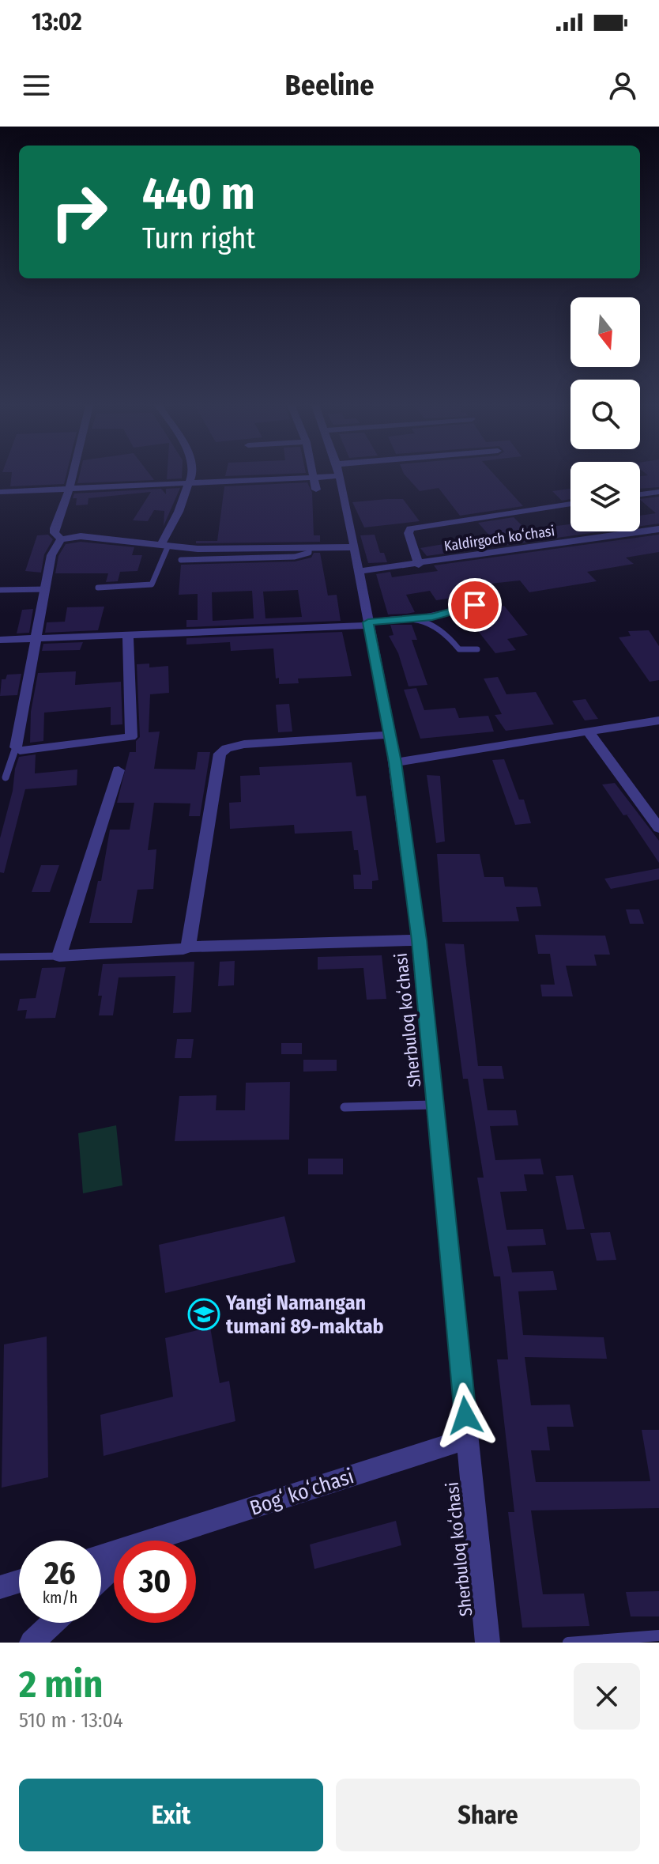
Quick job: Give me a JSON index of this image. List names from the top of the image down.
{
  "streets": {
    "street": ["Kaldirgoch koʻchasi", "Sherbuloq koʻchasi", "Bogʻ koʻchasi"]
  },
  "crossings": [
    ["Kaldirgoch koʻchasi", "Sherbuloq koʻchasi"],
    ["Sherbuloq koʻchasi", "Bogʻ koʻchasi"]
  ],
  "places": {
    "school or university": ["Yangi Namangan tumani 89-maktab"]
  },
  "north": "bottom",
  "page": {
    "status": "13:02",
    "header": "Beeline",
    "turn": ["440 m", "Turn right"],
    "speed": "26 km/h",
    "limit": "30",
    "heading": ["2 min", "510 m · 13:04"],
    "buttons": ["Exit", "Share"]
  }
}
